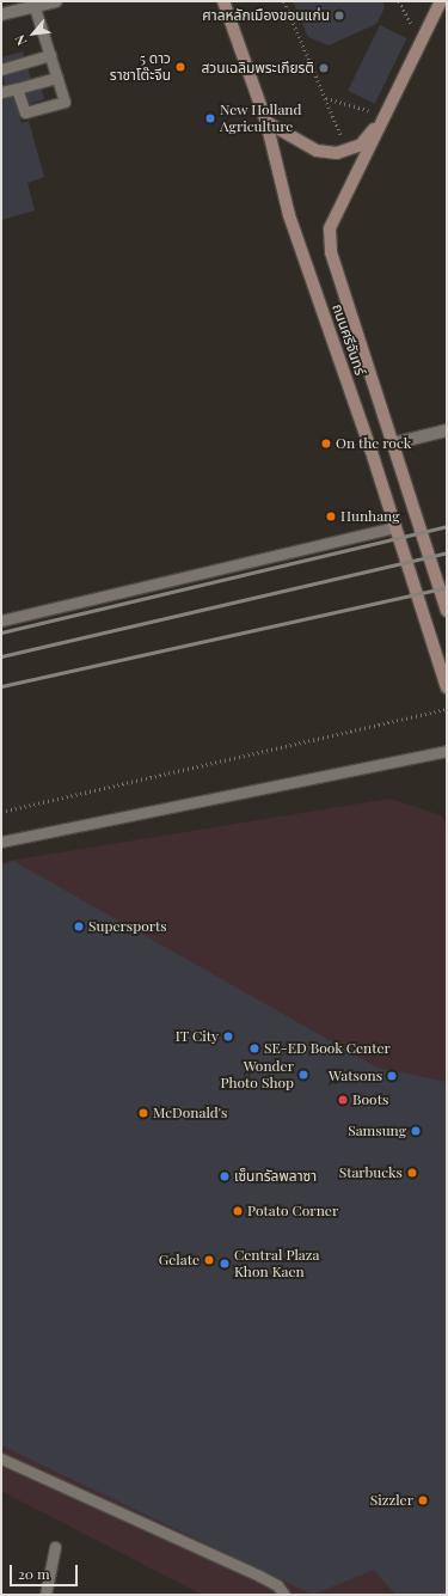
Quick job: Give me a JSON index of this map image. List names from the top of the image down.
{
  "streets": {
    "main road": ["ถนนศรีจันทร์"]
  },
  "places": [
    "ศาลหลักเมืองขอนแก่น",
    "5 ดาว ราชาโต๊ะจีน",
    "สวนเฉลิมพระเกียรติ",
    "New Holland Agriculture",
    "On the rock",
    "Hunhang",
    "Supersports",
    "IT City",
    "SE-ED Book Center",
    "Wonder Photo Shop",
    "Watsons",
    "Boots",
    "McDonald's",
    "Samsung",
    "Starbucks",
    "เซ็นทรัลพลาซา",
    "Potato Corner",
    "Gelate",
    "Central Plaza Khon Kaen",
    "Sizzler"
  ],
  "scale_bar": "20 m",
  "north": "bottom left"
}
